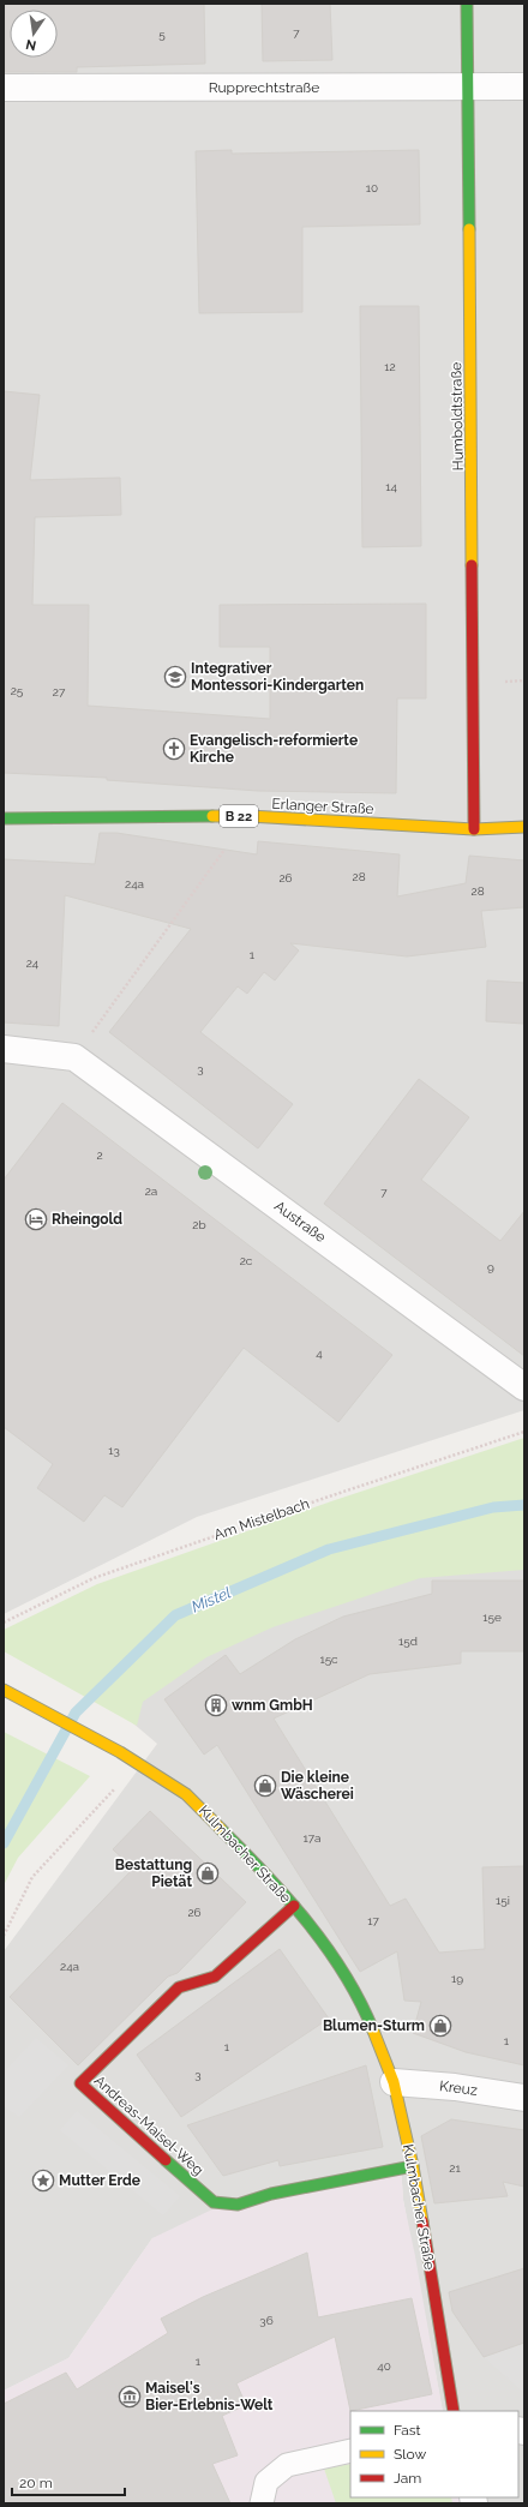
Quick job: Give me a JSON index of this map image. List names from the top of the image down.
{
  "streets": {
    "street": [
      "Rupprechtstraße",
      "Humboldtstraße",
      "Erlanger Straße",
      "B 22",
      "Austraße",
      "Kulmbacher Straße",
      "Kreuz",
      "Andreas-Maisel-Weg"
    ],
    "path": ["Am Mistelbach"]
  },
  "crossings": [
    ["Rupprechtstraße", "Humboldtstraße"],
    ["Humboldtstraße", "Erlanger Straße"],
    ["Kulmbacher Straße", "Kreuz"],
    ["Kulmbacher Straße", "Andreas-Maisel-Weg"]
  ],
  "water": ["Mistel"],
  "places": {
    "school or university": ["Integrativer Montessori-Kindergarten"],
    "church": ["Evangelisch-reformierte Kirche"],
    "hotel": ["Rheingold"],
    "building": ["wnm GmbH"],
    "shop": ["Die kleine Wäscherei", "Bestattung Pietät", "Blumen-Sturm"],
    "place": ["Mutter Erde"],
    "museum": ["Maisel's Bier-Erlebnis-Welt"]
  },
  "house_numbers": [
    "7",
    "5",
    "10",
    "12",
    "14",
    "25",
    "27",
    "28",
    "26",
    "24a",
    "28",
    "1",
    "24",
    "3",
    "2",
    "2a",
    "7",
    "2b",
    "2c",
    "9",
    "4",
    "13",
    "15e",
    "15d",
    "15c",
    "17a",
    "15i",
    "26",
    "17",
    "24a",
    "19",
    "1",
    "1",
    "3",
    "21",
    "36",
    "1",
    "40"
  ],
  "legend": ["Fast", "Slow", "Jam"],
  "scale_bar": "20 m",
  "north": "bottom"
}
